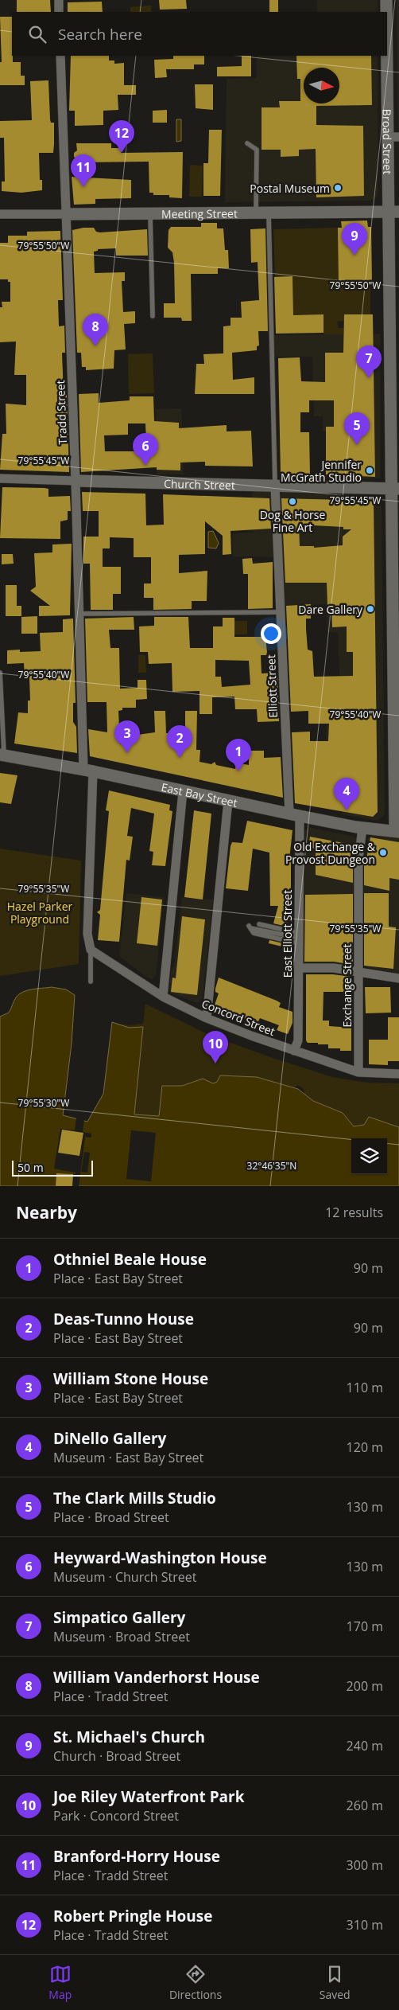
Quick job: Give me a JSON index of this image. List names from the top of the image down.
{
  "streets": {
    "street": [
      "Broad Street",
      "Meeting Street",
      "Tradd Street",
      "Church Street",
      "Elliott Street",
      "East Bay Street",
      "East Elliott Street",
      "Exchange Street",
      "Concord Street"
    ]
  },
  "crossings": [
    ["Broad Street", "Meeting Street"],
    ["Broad Street", "Church Street"],
    ["Broad Street", "East Bay Street"],
    ["Meeting Street", "Tradd Street"],
    ["Tradd Street", "Church Street"],
    ["Tradd Street", "East Bay Street"],
    ["Tradd Street", "Concord Street"],
    ["Church Street", "Elliott Street"],
    ["Elliott Street", "East Bay Street"],
    ["Elliott Street", "East Elliott Street"],
    ["East Bay Street", "East Elliott Street"],
    ["East Bay Street", "Exchange Street"],
    ["East Elliott Street", "Concord Street"],
    ["Exchange Street", "Concord Street"]
  ],
  "parks": ["Hazel Parker Playground"],
  "places": [
    "Postal Museum",
    "Jennifer McGrath Studio",
    "Dog & Horse Fine Art",
    "Dare Gallery",
    "Old Exchange & Provost Dungeon"
  ],
  "scale_bar": "50 m",
  "north": "right",
  "page": {
    "search": "Search here",
    "pins": [
      "12",
      "11",
      "9",
      "8",
      "7",
      "5",
      "6",
      "3",
      "2",
      "1",
      "4",
      "10"
    ],
    "scale": "50 m",
    "heading": ["Nearby", "12 results"],
    "list": [
      {
        "mark": "1",
        "name": "Othniel Beale House",
        "note": "Place · East Bay Street",
        "value": "90 m"
      },
      {
        "mark": "2",
        "name": "Deas-Tunno House",
        "note": "Place · East Bay Street",
        "value": "90 m"
      },
      {
        "mark": "3",
        "name": "William Stone House",
        "note": "Place · East Bay Street",
        "value": "110 m"
      },
      {
        "mark": "4",
        "name": "DiNello Gallery",
        "note": "Museum · East Bay Street",
        "value": "120 m"
      },
      {
        "mark": "5",
        "name": "The Clark Mills Studio",
        "note": "Place · Broad Street",
        "value": "130 m"
      },
      {
        "mark": "6",
        "name": "Heyward-Washington House",
        "note": "Museum · Church Street",
        "value": "130 m"
      },
      {
        "mark": "7",
        "name": "Simpatico Gallery",
        "note": "Museum · Broad Street",
        "value": "170 m"
      },
      {
        "mark": "8",
        "name": "William Vanderhorst House",
        "note": "Place · Tradd Street",
        "value": "200 m"
      },
      {
        "mark": "9",
        "name": "St. Michael's Church",
        "note": "Church · Broad Street",
        "value": "240 m"
      },
      {
        "mark": "10",
        "name": "Joe Riley Waterfront Park",
        "note": "Park · Concord Street",
        "value": "260 m"
      },
      {
        "mark": "11",
        "name": "Branford-Horry House",
        "note": "Place · Tradd Street",
        "value": "300 m"
      },
      {
        "mark": "12",
        "name": "Robert Pringle House",
        "note": "Place · Tradd Street",
        "value": "310 m"
      }
    ],
    "nav": ["Map", "Directions", "Saved"]
  },
  "coordinates": [
    "79°55'50\"W",
    "79°55'45\"W",
    "79°55'40\"W",
    "79°55'35\"W",
    "79°55'30\"W",
    "32°46'35\"N"
  ]
}
